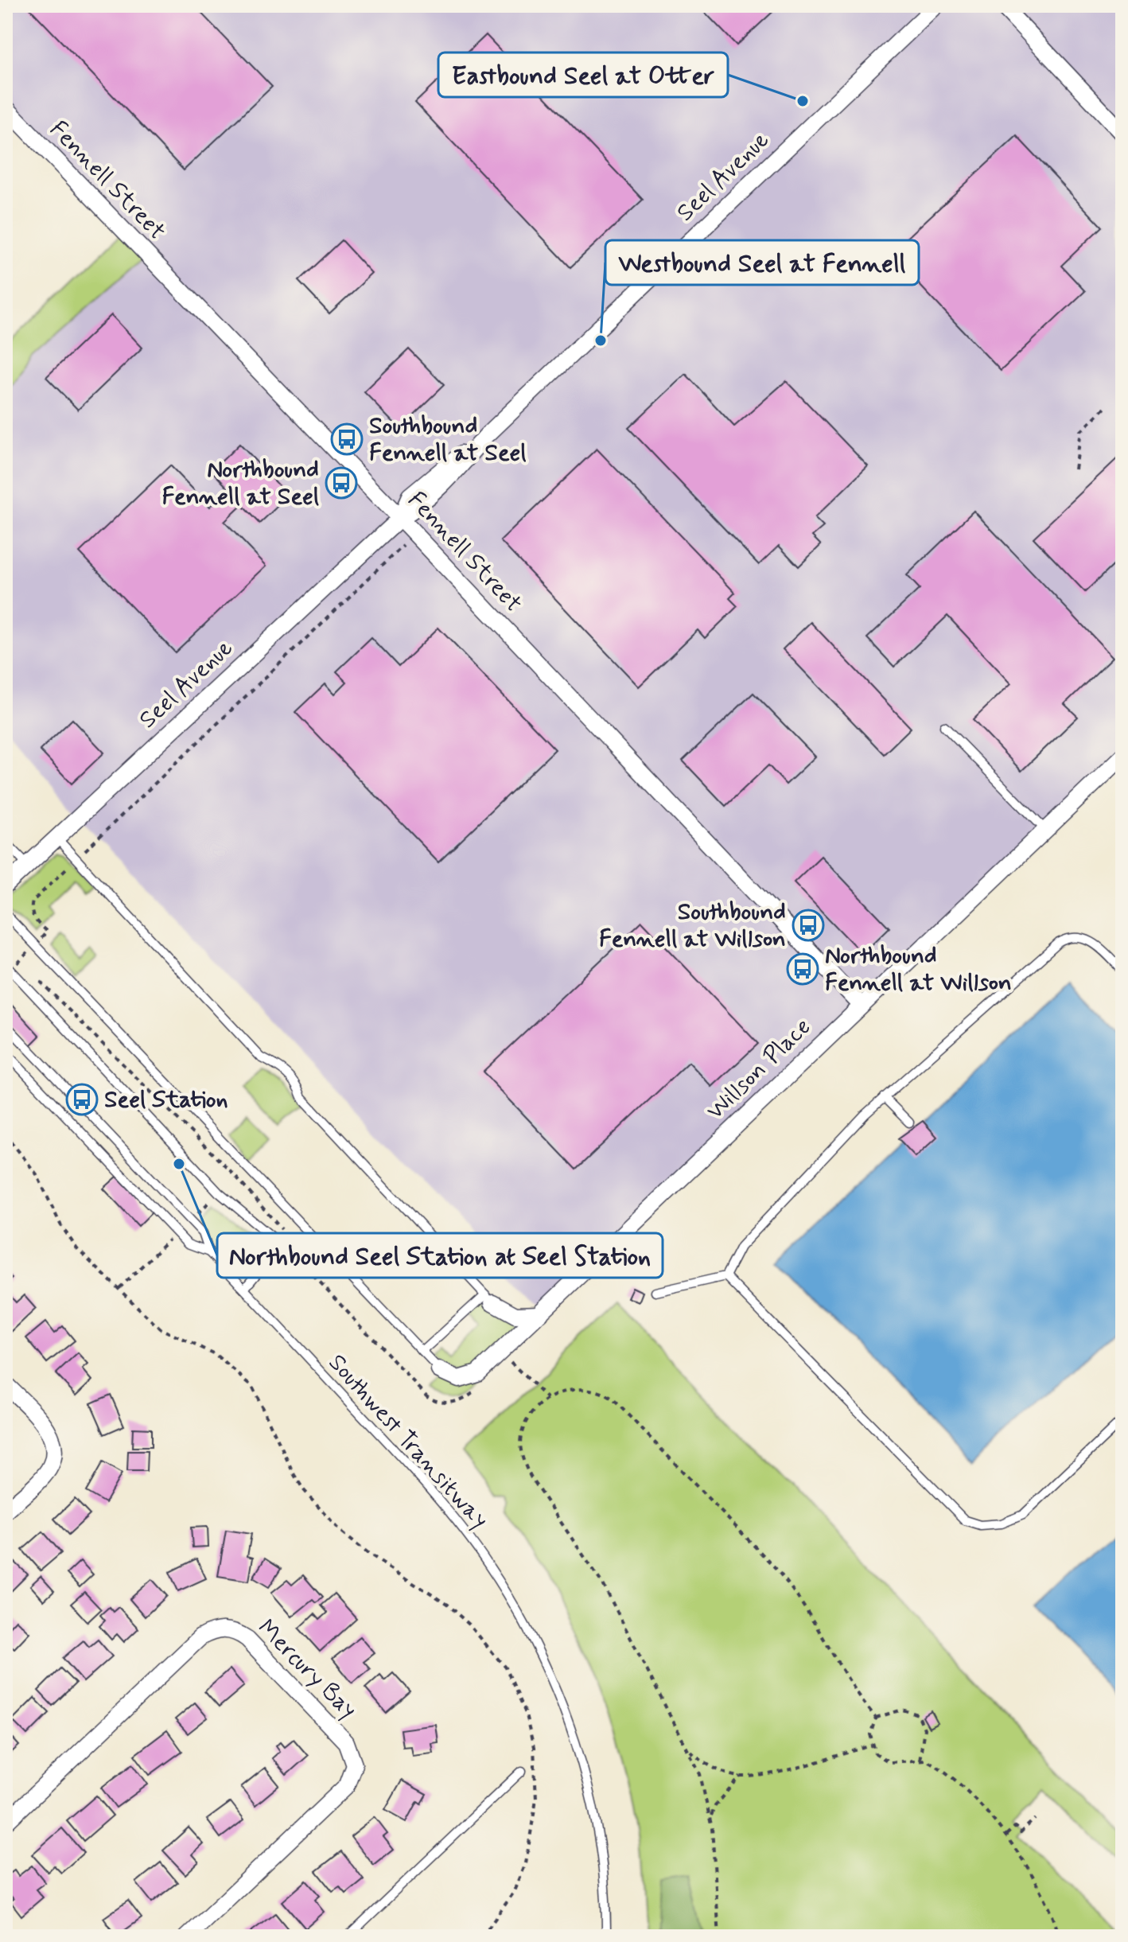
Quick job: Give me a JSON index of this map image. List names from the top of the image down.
{
  "streets": {
    "street": [
      "Seel Avenue",
      "Fennell Street",
      "Willson Place",
      "Mercury Bay"
    ],
    "lane": ["Southwest Transitway"]
  },
  "crossings": [
    ["Seel Avenue", "Fennell Street"],
    ["Fennell Street", "Willson Place"]
  ],
  "places": {
    "other": ["Eastbound Seel at Otter", "Westbound Seel at Fennell", "Northbound Seel Station at Seel Station"],
    "bus stop": [
      "Southbound Fennell at Seel",
      "Northbound Fennell at Seel",
      "Southbound Fennell at Willson",
      "Northbound Fennell at Willson",
      "Seel Station"
    ]
  }
}
